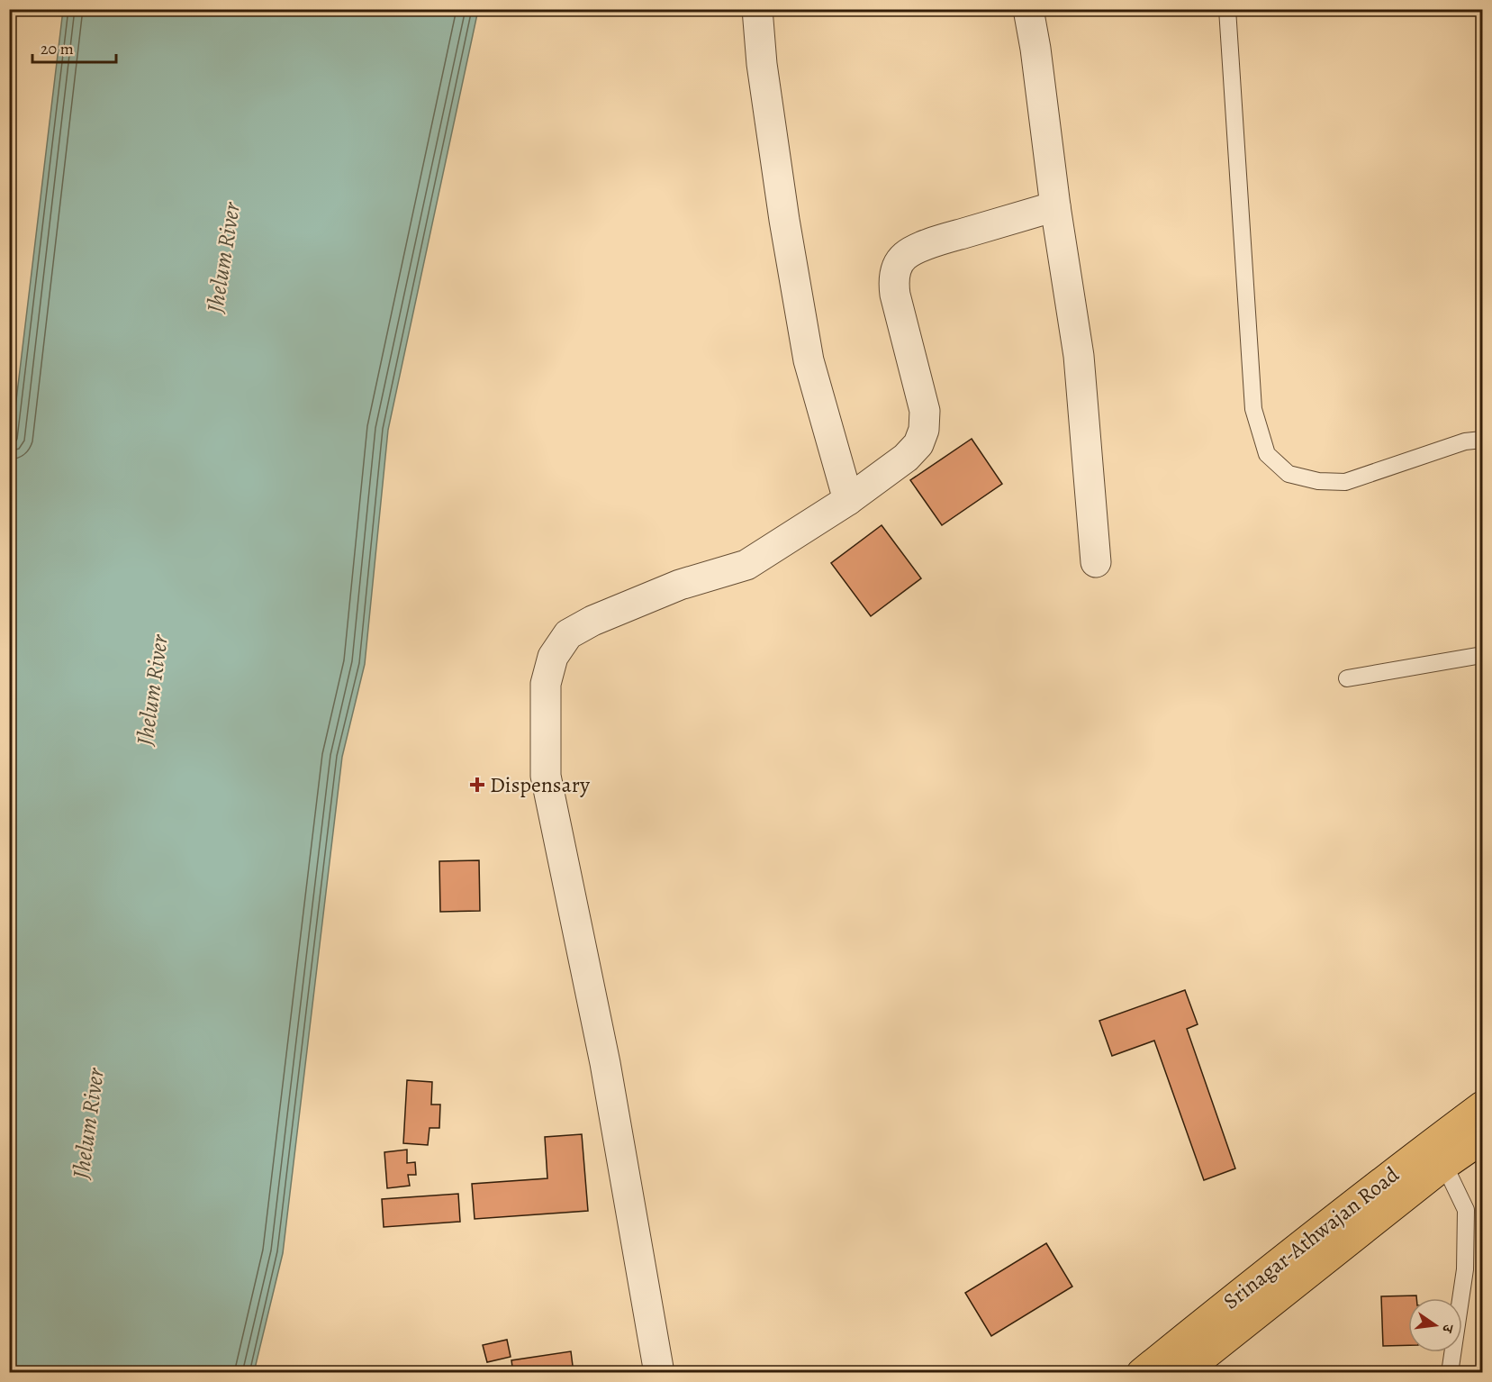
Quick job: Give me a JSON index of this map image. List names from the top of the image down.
{
  "streets": {
    "highway": ["Srinagar-Athwajan Road"]
  },
  "water": ["Jhelum River"],
  "places": {
    "health": ["Dispensary"]
  },
  "scale_bar": "20 m",
  "north": "right"
}
